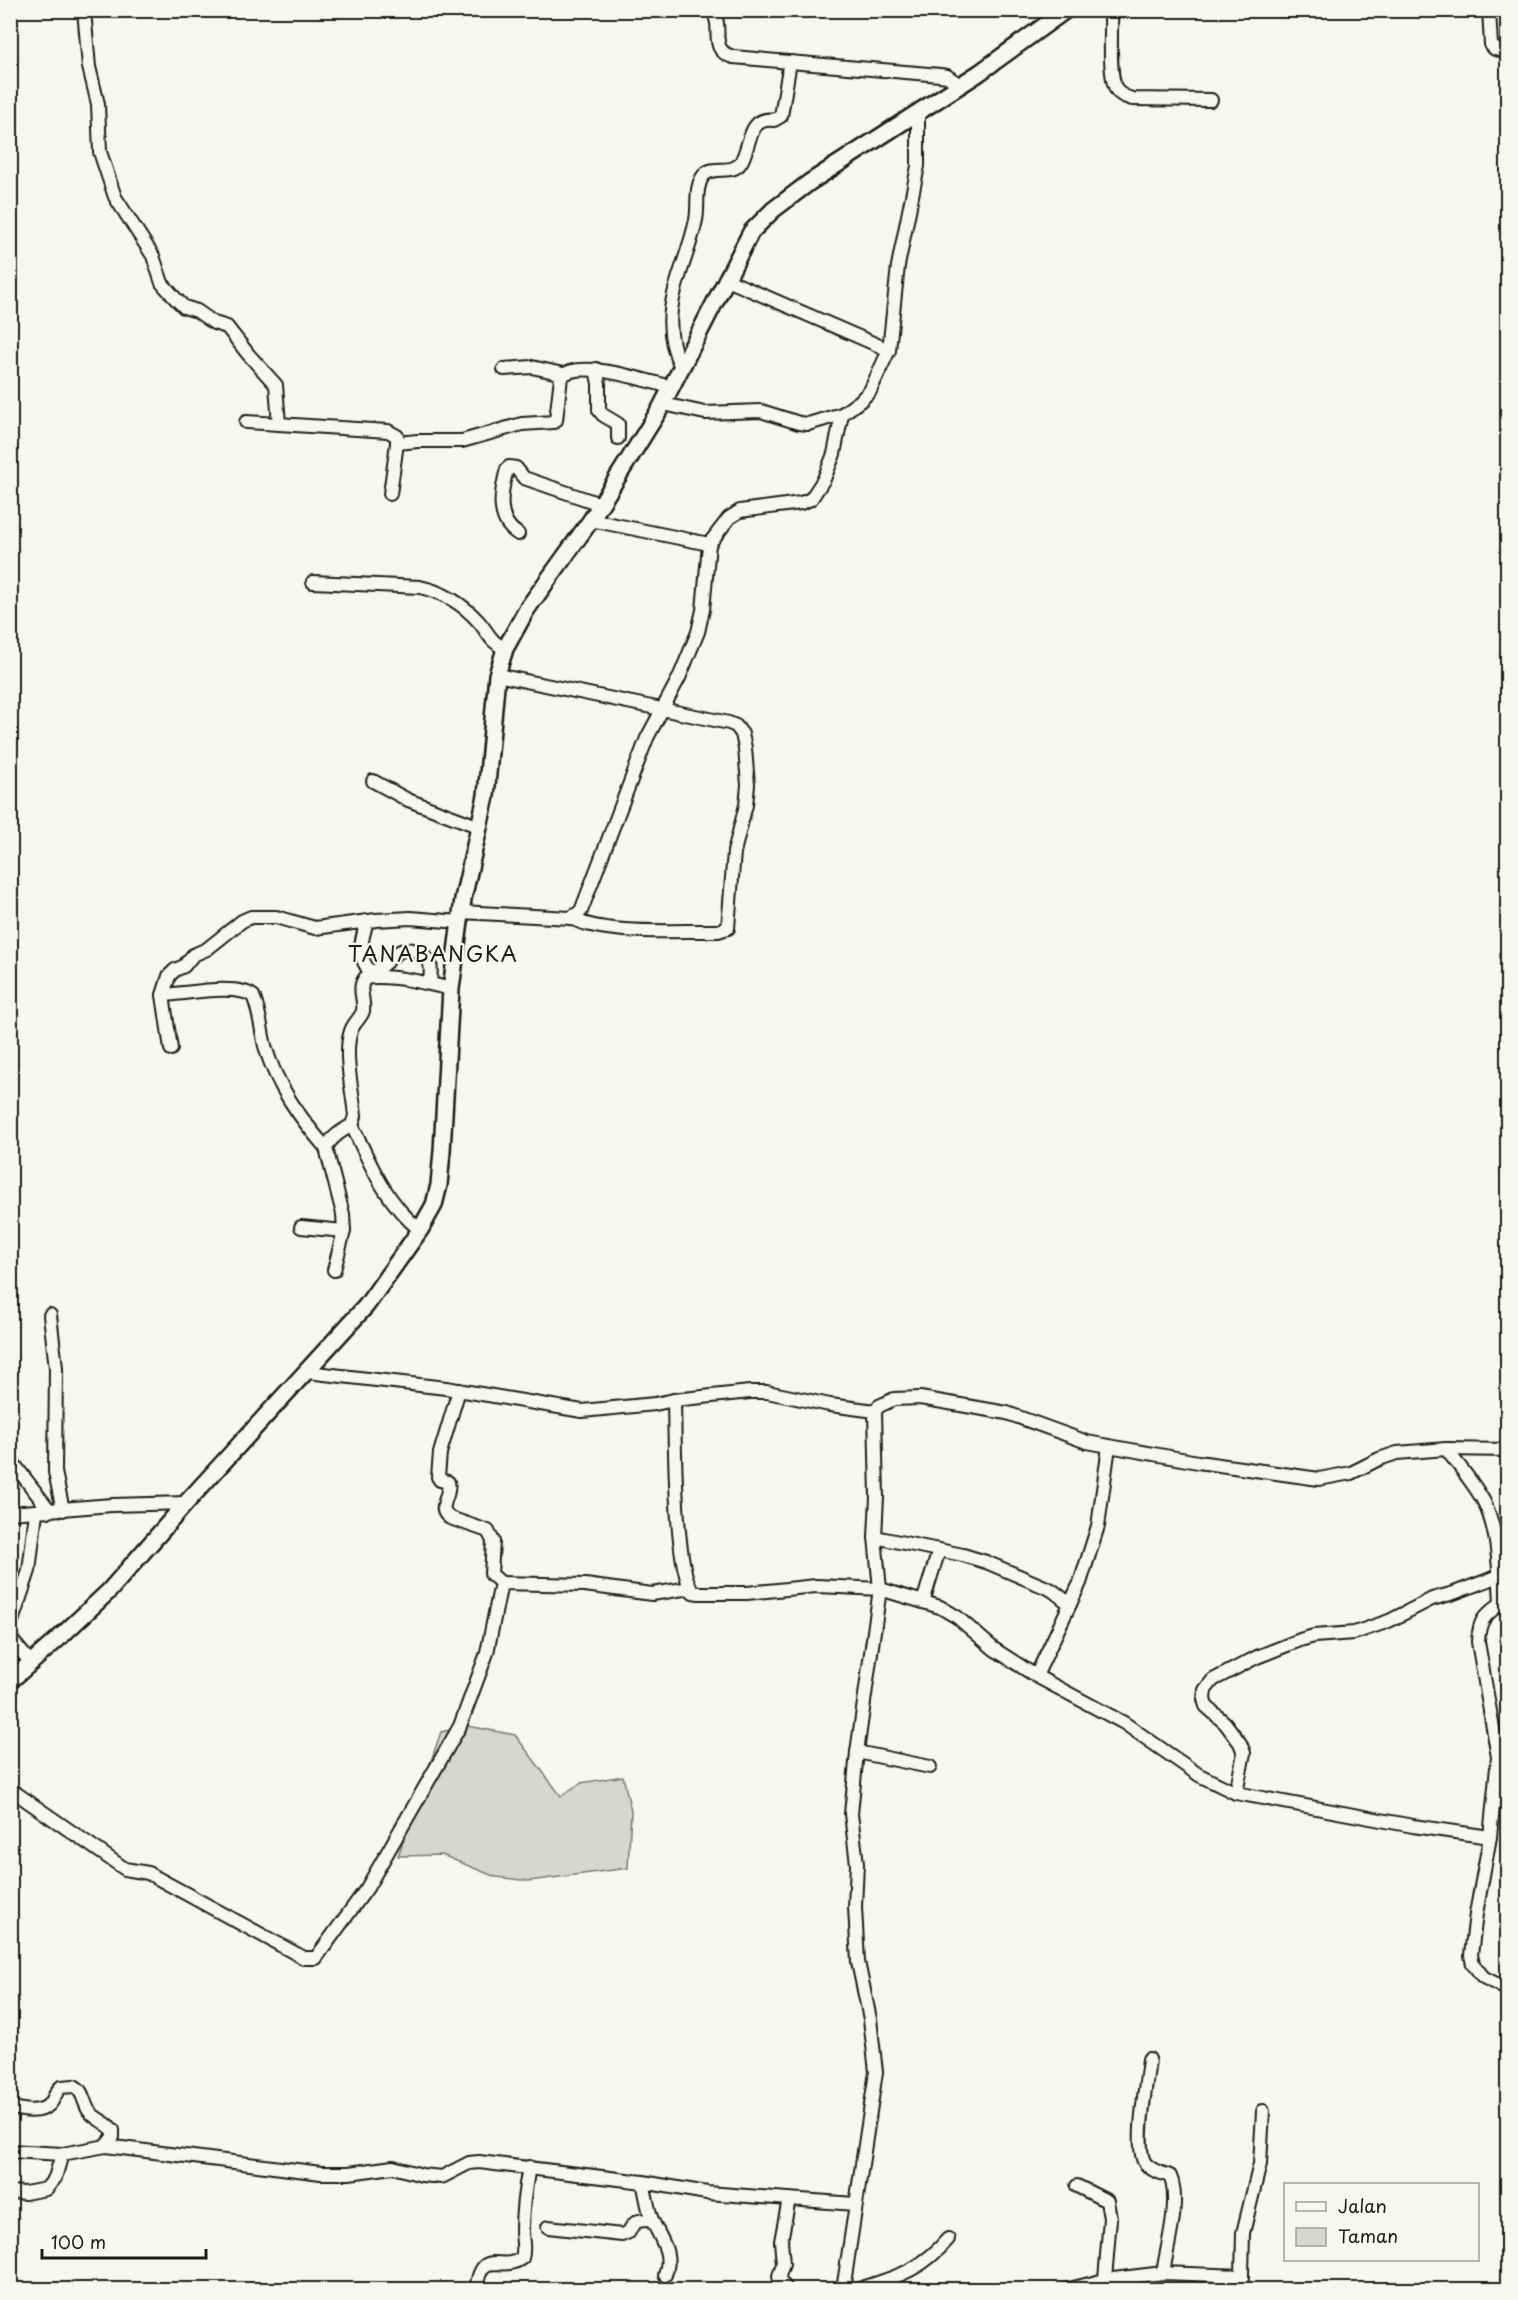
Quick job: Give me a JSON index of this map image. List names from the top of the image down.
{
  "districts": ["TANABANGKA"],
  "legend": ["Jalan", "Taman"],
  "scale_bar": "100 m"
}
